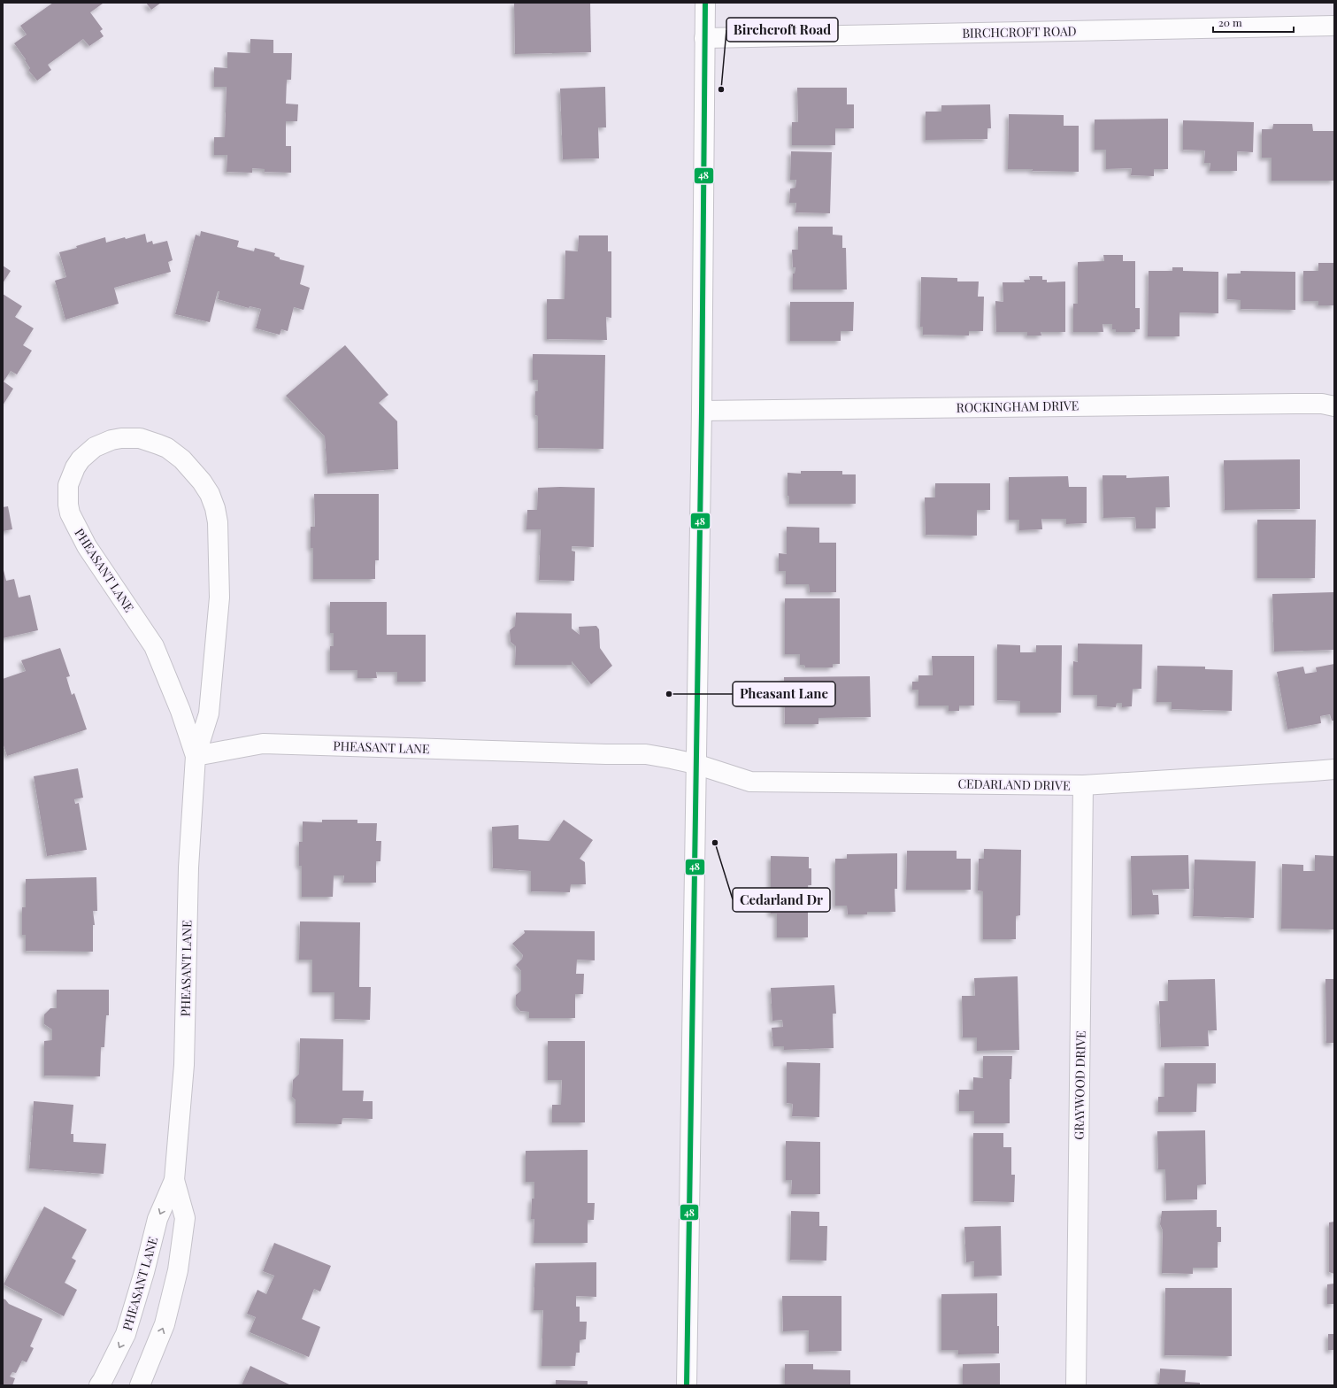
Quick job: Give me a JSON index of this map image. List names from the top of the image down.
{
  "streets": {
    "street": [
      "BIRCHCROFT ROAD",
      "ROCKINGHAM DRIVE",
      "PHEASANT LANE",
      "CEDARLAND DRIVE",
      "GRAYWOOD DRIVE"
    ]
  },
  "crossings": [
    ["PHEASANT LANE", "CEDARLAND DRIVE"],
    ["CEDARLAND DRIVE", "GRAYWOOD DRIVE"]
  ],
  "places": ["Birchcroft Road", "Pheasant Lane", "Cedarland Dr"],
  "lines": ["transit line 48"],
  "scale_bar": "20 m"
}
